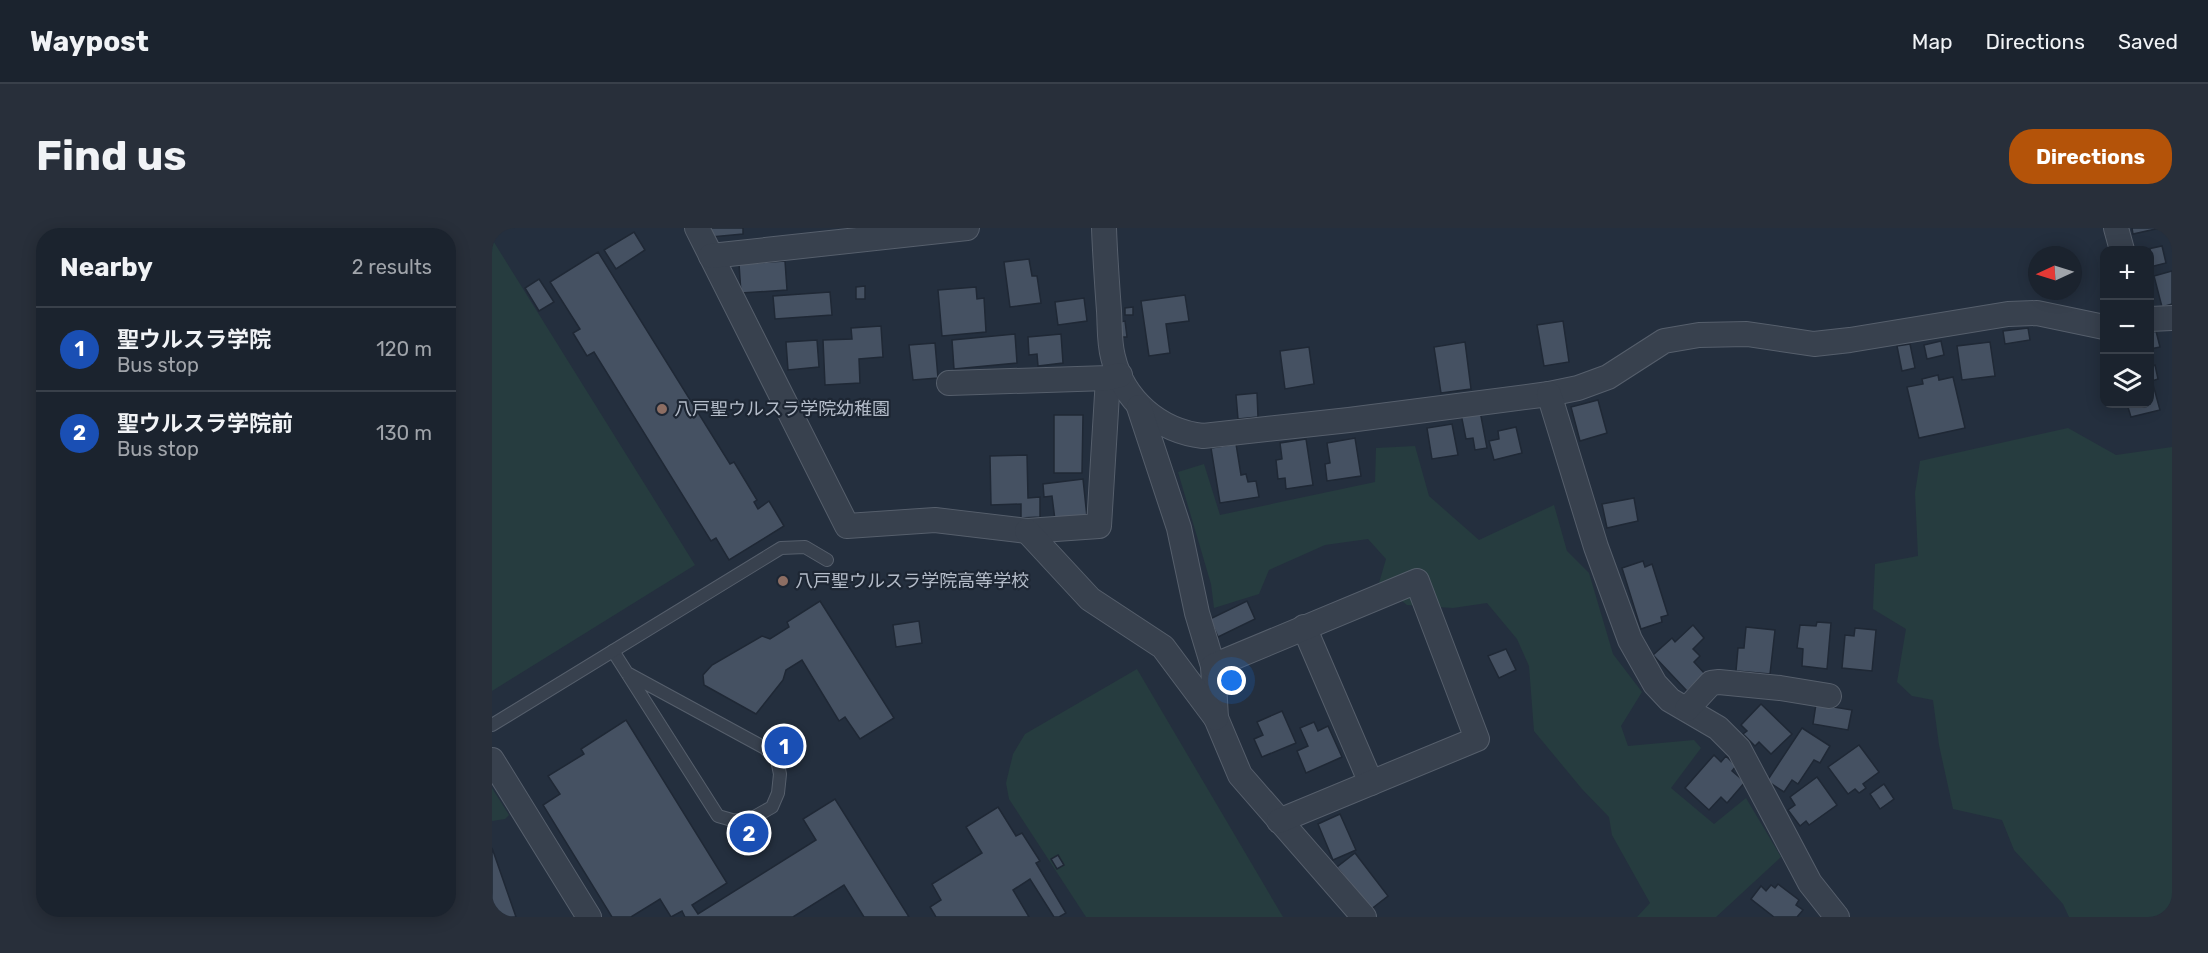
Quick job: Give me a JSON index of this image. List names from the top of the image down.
{
  "places": ["八戸聖ウルスラ学院幼稚園", "八戸聖ウルスラ学院高等学校"],
  "north": "left",
  "page": {
    "header": "Waypost",
    "nav": ["Map", "Directions", "Saved"],
    "buttons": "Directions",
    "title": "Find us",
    "heading": ["Nearby", "2 results"],
    "map_buttons": ["+", "−"],
    "list": [
      {
        "mark": "1",
        "name": "聖ウルスラ学院",
        "note": "Bus stop",
        "value": "120 m"
      },
      {
        "mark": "2",
        "name": "聖ウルスラ学院前",
        "note": "Bus stop",
        "value": "130 m"
      }
    ],
    "pins": ["1", "2"]
  }
}
